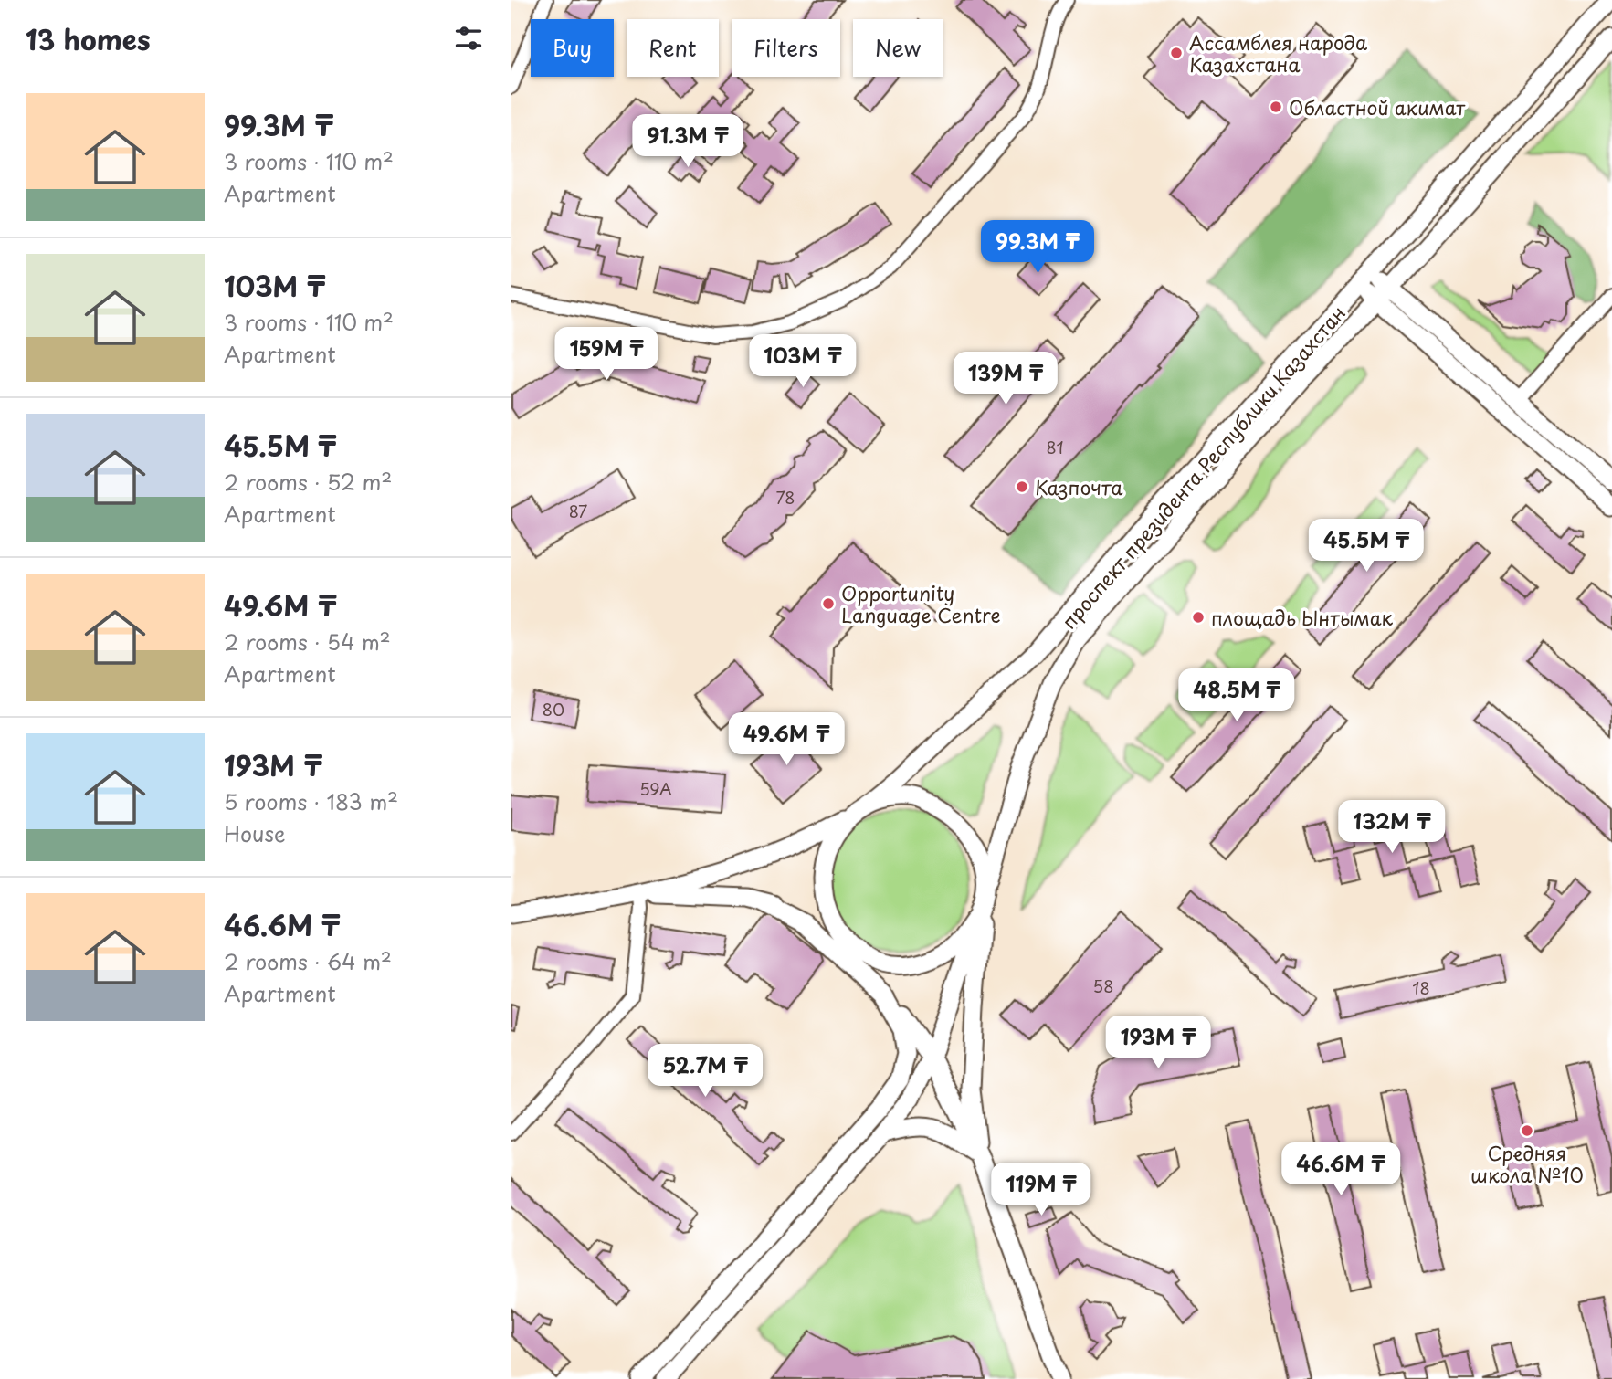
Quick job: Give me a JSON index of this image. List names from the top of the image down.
{
  "streets": {
    "main road": ["проспект президента Республики Казахстан"]
  },
  "places": [
    "Ассамблея народа Казахстана",
    "Областной акимат",
    "Казпочта",
    "Opportunity Language Centre",
    "площадь Ынтымак",
    "Средняя школа №10"
  ],
  "house_numbers": [
    "81",
    "78",
    "87",
    "80",
    "59А",
    "58",
    "18"
  ],
  "page": {
    "heading": "13 homes",
    "chip": [
      "Buy",
      "Rent",
      "Filters",
      "New"
    ],
    "list": [
      {
        "name": "99.3M ₸",
        "note": "3 rooms · 110 m² · Apartment"
      },
      {
        "name": "103M ₸",
        "note": "3 rooms · 110 m² · Apartment"
      },
      {
        "name": "45.5M ₸",
        "note": "2 rooms · 52 m² · Apartment"
      },
      {
        "name": "49.6M ₸",
        "note": "2 rooms · 54 m² · Apartment"
      },
      {
        "name": "193M ₸",
        "note": "5 rooms · 183 m² · House"
      },
      {
        "name": "46.6M ₸",
        "note": "2 rooms · 64 m² · Apartment"
      }
    ],
    "price": [
      "91.3M ₸",
      "99.3M ₸",
      "159M ₸",
      "103M ₸",
      "139M ₸",
      "45.5M ₸",
      "48.5M ₸",
      "49.6M ₸",
      "132M ₸",
      "193M ₸",
      "52.7M ₸",
      "46.6M ₸",
      "119M ₸"
    ]
  }
}
